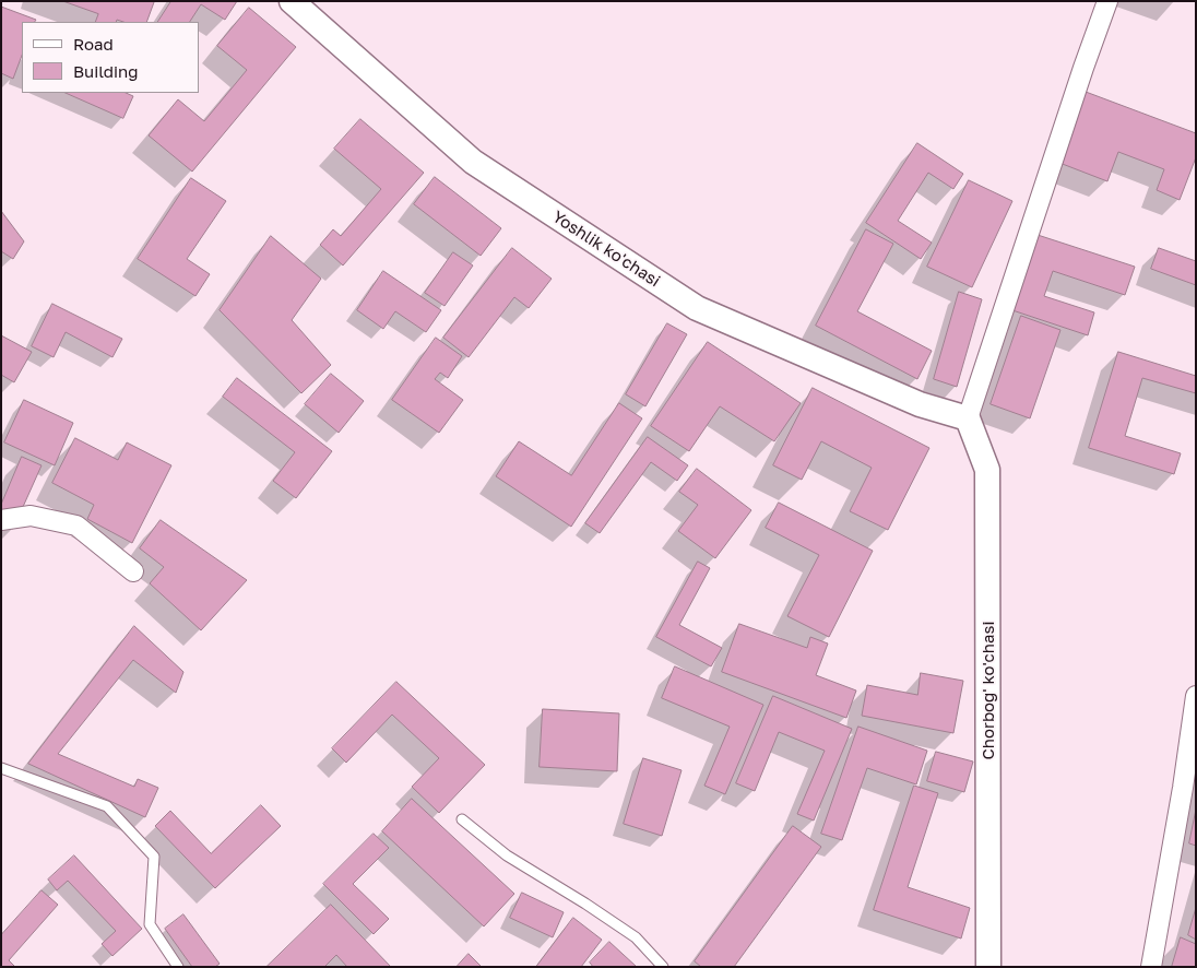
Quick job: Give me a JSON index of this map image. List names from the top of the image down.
{
  "streets": {
    "street": ["Yoshlik ko'chasi", "Chorbog' ko'chasi"]
  },
  "crossings": [
    ["Yoshlik ko'chasi", "Chorbog' ko'chasi"]
  ],
  "legend": ["Road", "Building"]
}
